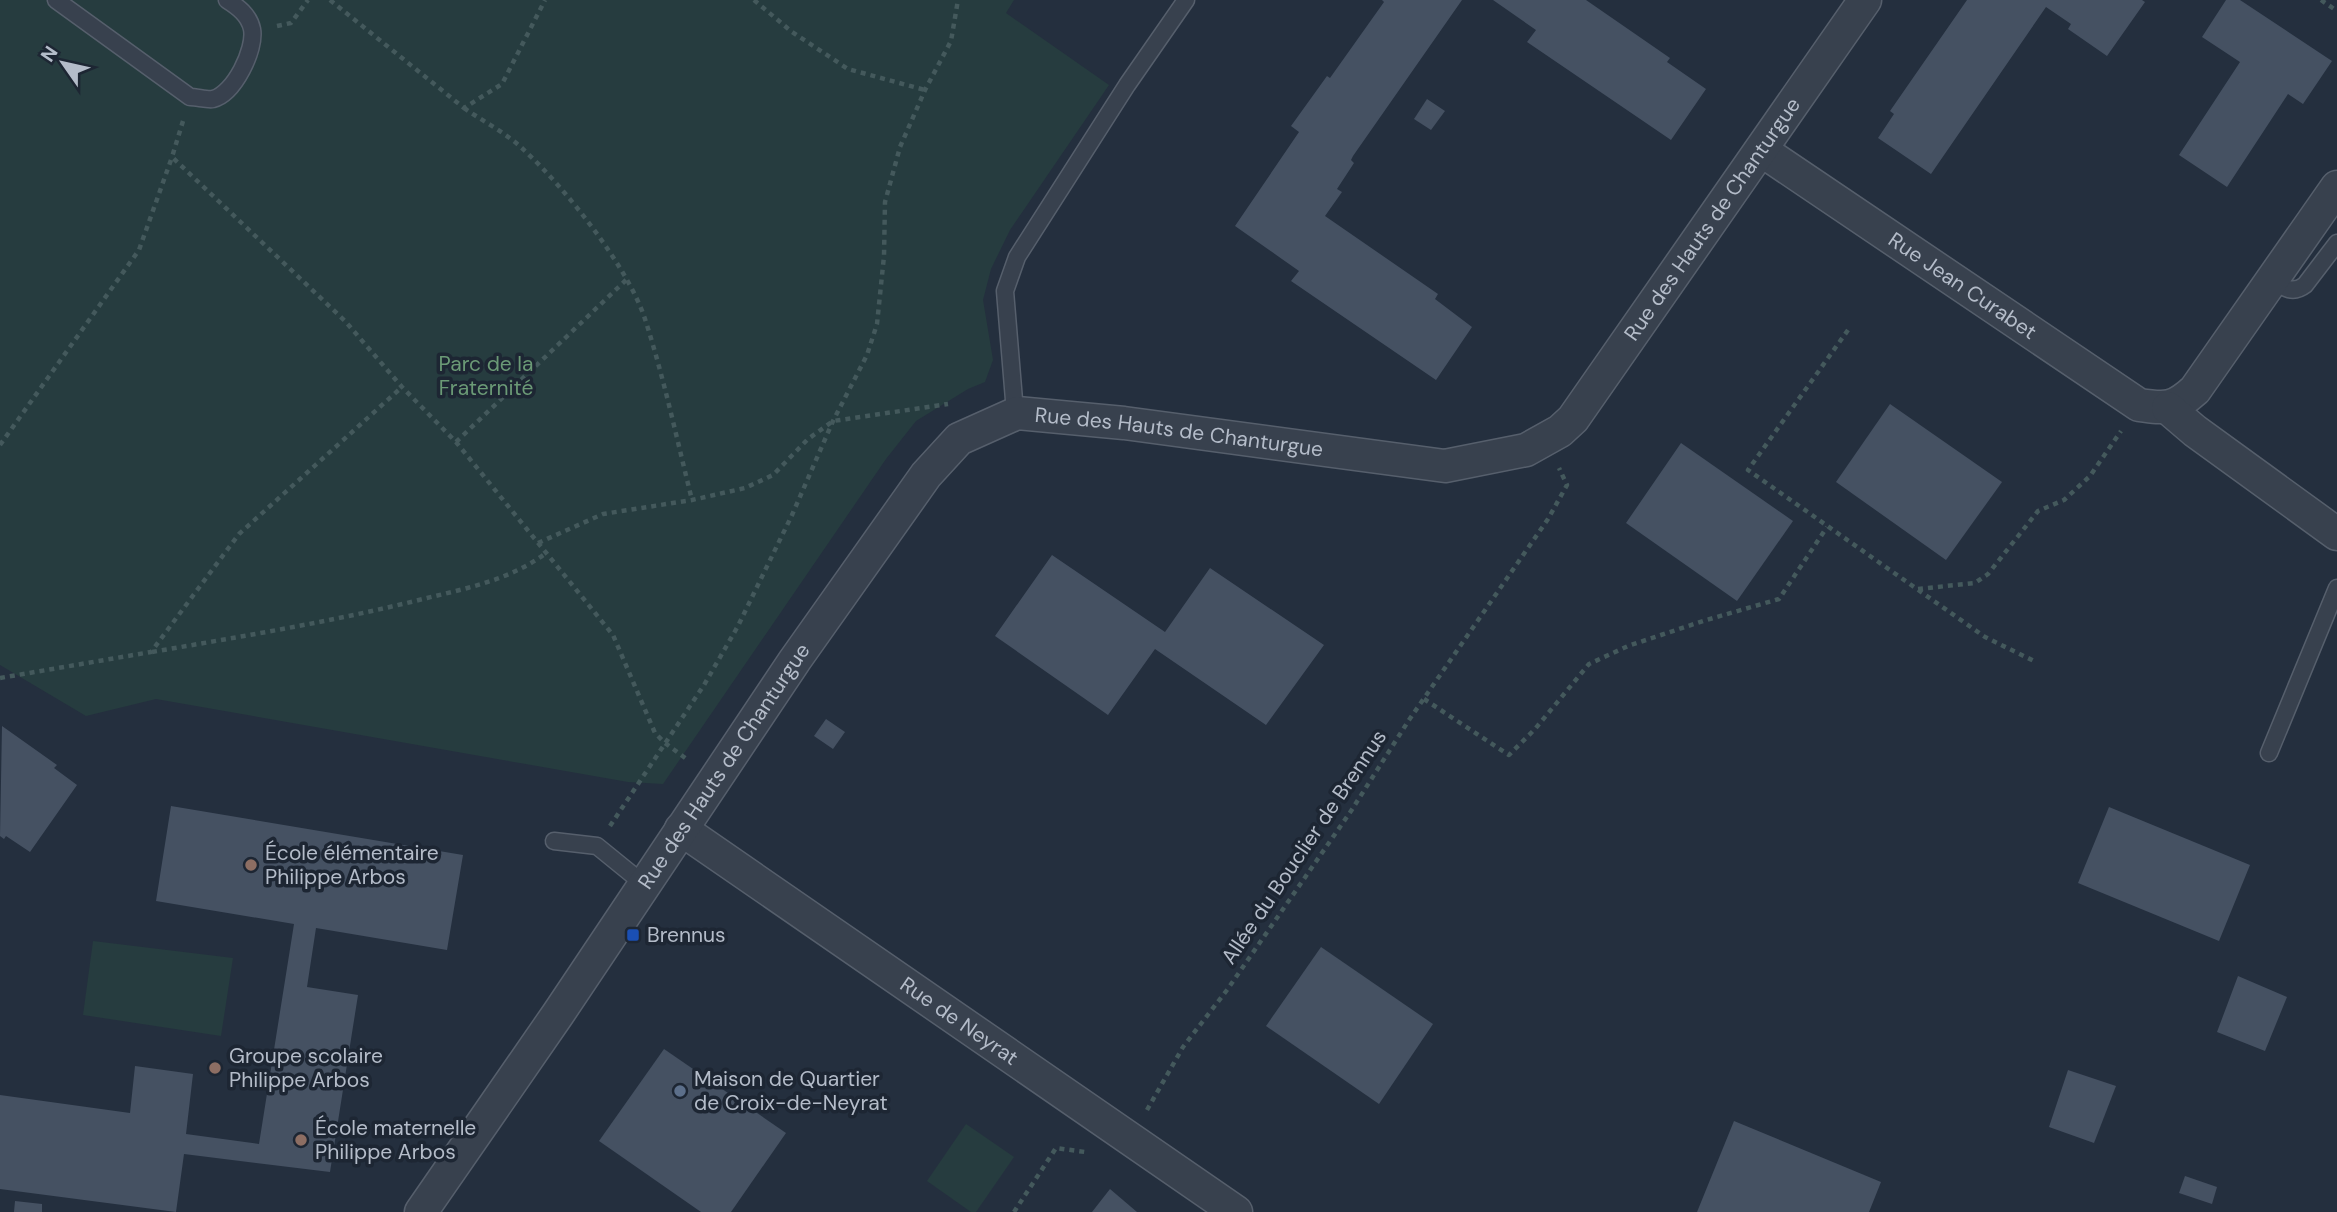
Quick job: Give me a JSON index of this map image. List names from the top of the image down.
{
  "streets": {
    "street": ["Rue des Hauts de Chanturgue", "Rue Jean Curabet", "Rue de Neyrat"],
    "path": ["Allée du Bouclier de Brennus"]
  },
  "crossings": [
    ["Rue des Hauts de Chanturgue", "Rue Jean Curabet"],
    ["Rue des Hauts de Chanturgue", "Allée du Bouclier de Brennus"],
    ["Rue des Hauts de Chanturgue", "Rue de Neyrat"],
    ["Allée du Bouclier de Brennus", "Rue de Neyrat"]
  ],
  "parks": ["Parc de la Fraternité"],
  "places": {
    "other": [
      "École élémentaire Philippe Arbos",
      "Groupe scolaire Philippe Arbos",
      "Maison de Quartier de Croix-de-Neyrat",
      "École maternelle Philippe Arbos"
    ],
    "transit": ["Brennus"]
  },
  "north": "top left"
}
